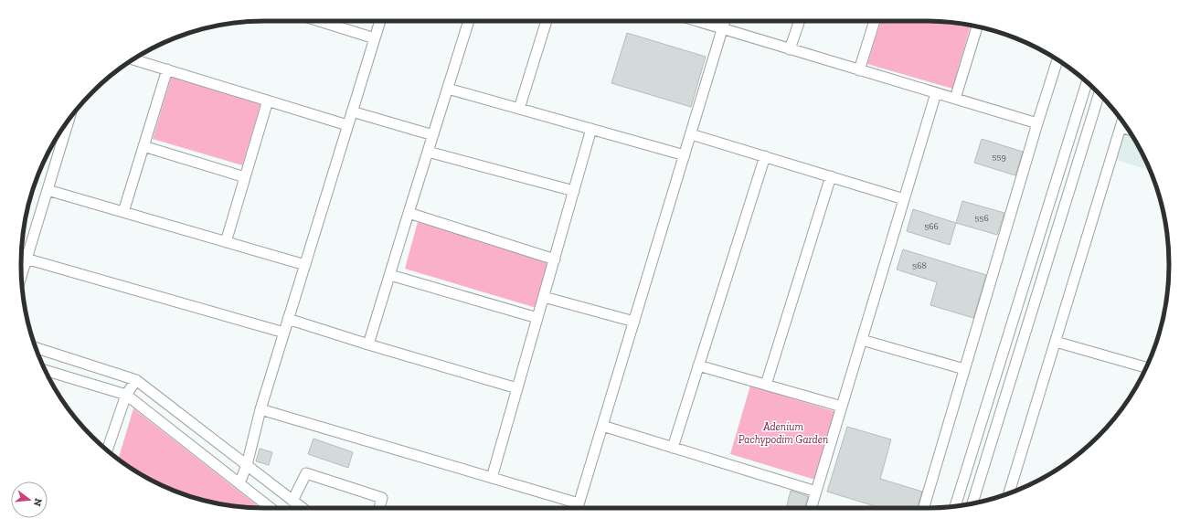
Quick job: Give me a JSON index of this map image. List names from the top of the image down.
{
  "parks": ["Adenium Pachypodim Garden"],
  "house_numbers": [
    "559",
    "556",
    "566",
    "568"
  ],
  "north": "right"
}
